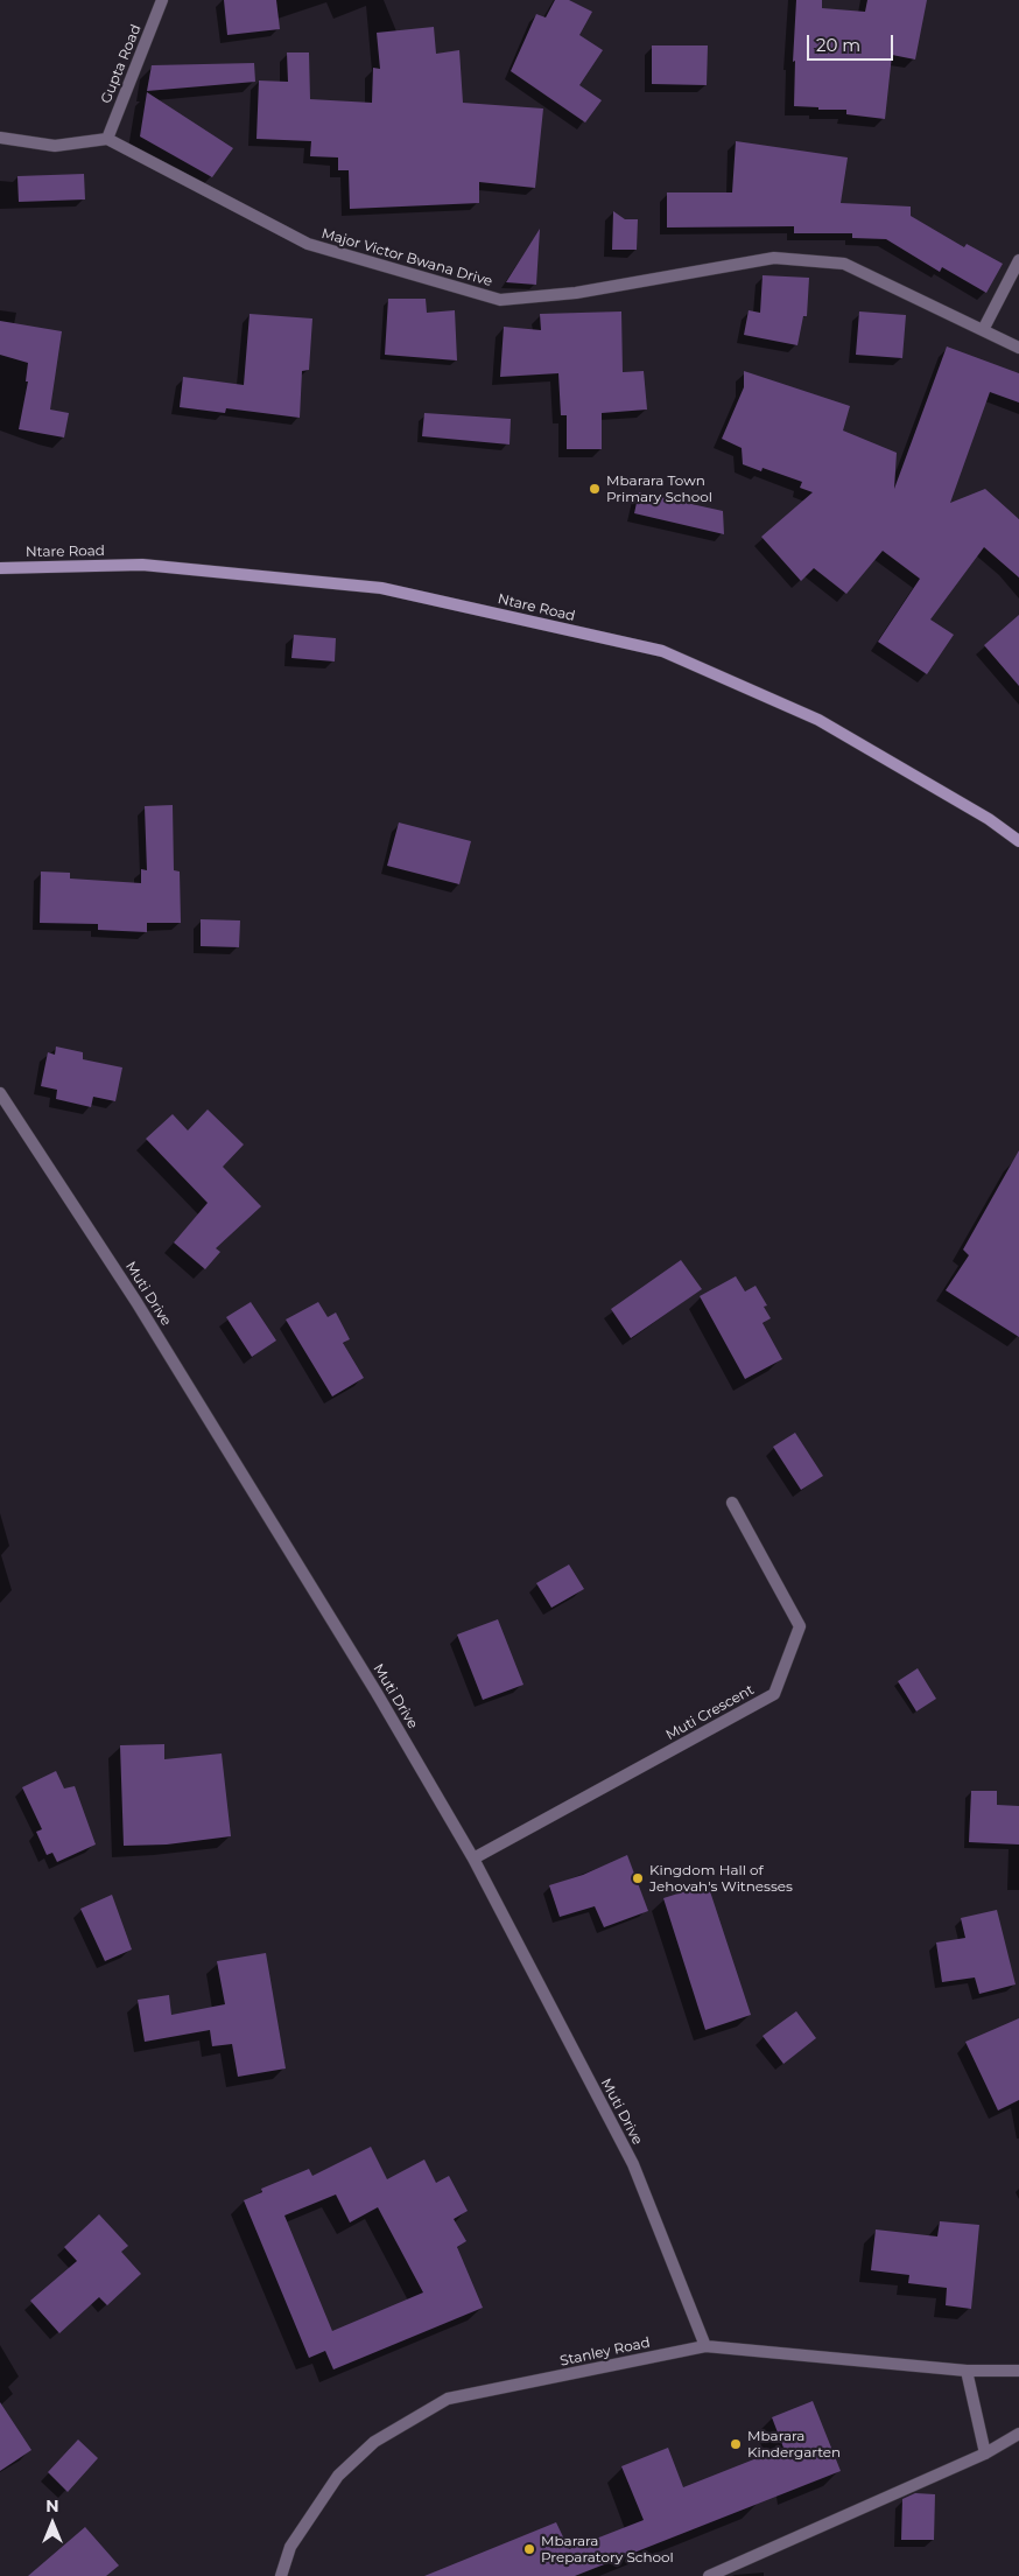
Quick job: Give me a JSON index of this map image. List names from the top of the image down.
{
  "streets": {
    "main road": ["Ntare Road"],
    "street": [
      "Gupta Road",
      "Major Victor Bwana Drive",
      "Muti Drive",
      "Muti Crescent",
      "Stanley Road"
    ]
  },
  "crossings": [
    ["Gupta Road", "Major Victor Bwana Drive"],
    ["Muti Drive", "Muti Crescent"],
    ["Muti Drive", "Stanley Road"]
  ],
  "places": [
    "Mbarara Town Primary School",
    "Kingdom Hall of Jehovah's Witnesses",
    "Mbarara Kindergarten",
    "Mbarara Preparatory School"
  ],
  "scale_bar": "20 m",
  "north": "top"
}
